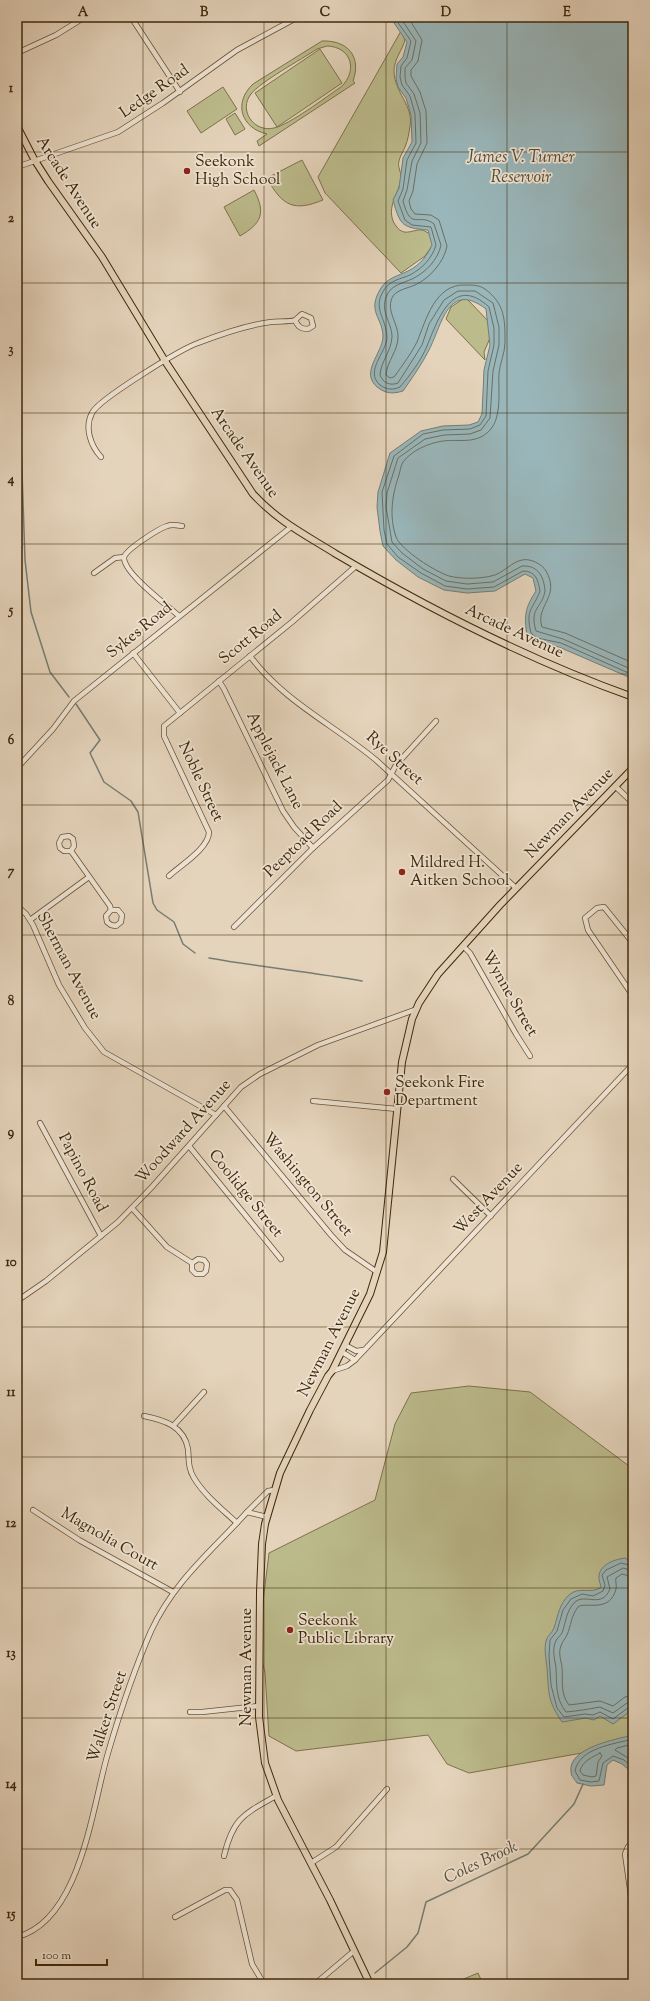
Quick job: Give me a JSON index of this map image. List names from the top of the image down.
{
  "streets": {
    "main road": ["Arcade Avenue", "Newman Avenue"],
    "street": [
      "Ledge Road",
      "Sykes Road",
      "Scott Road",
      "Rye Street",
      "Applejack Lane",
      "Noble Street",
      "Peeptoad Road",
      "Sherman Avenue",
      "Wynne Street",
      "Woodward Avenue",
      "Papino Road",
      "Washington Street",
      "Coolidge Street",
      "West Avenue",
      "Magnolia Court",
      "Walker Street"
    ]
  },
  "crossings": [
    ["Ledge Road", "Arcade Avenue"],
    ["Arcade Avenue", "Sykes Road"],
    ["Arcade Avenue", "Scott Road"],
    ["Scott Road", "Rye Street"],
    ["Scott Road", "Applejack Lane"],
    ["Scott Road", "Noble Street"],
    ["Rye Street", "Newman Avenue"],
    ["Rye Street", "Peeptoad Road"],
    ["Applejack Lane", "Peeptoad Road"],
    ["Newman Avenue", "Wynne Street"],
    ["Newman Avenue", "Woodward Avenue"],
    ["Newman Avenue", "Washington Street"],
    ["Newman Avenue", "West Avenue"],
    ["Newman Avenue", "Walker Street"],
    ["Sherman Avenue", "Woodward Avenue"],
    ["Woodward Avenue", "Papino Road"],
    ["Woodward Avenue", "Washington Street"],
    ["Woodward Avenue", "Coolidge Street"],
    ["Magnolia Court", "Walker Street"]
  ],
  "water": ["James V. Turner Reservoir", "Coles Brook"],
  "places": [
    "Seekonk High School",
    "Mildred H. Aitken School",
    "Seekonk Fire Department",
    "Seekonk Public Library"
  ],
  "scale_bar": "100 m",
  "grid": {
    "columns": [
      "A",
      "B",
      "C",
      "D",
      "E"
    ],
    "rows": [
      "1",
      "2",
      "3",
      "4",
      "5",
      "6",
      "7",
      "8",
      "9",
      "10",
      "11",
      "12",
      "13",
      "14",
      "15"
    ]
  }
}
